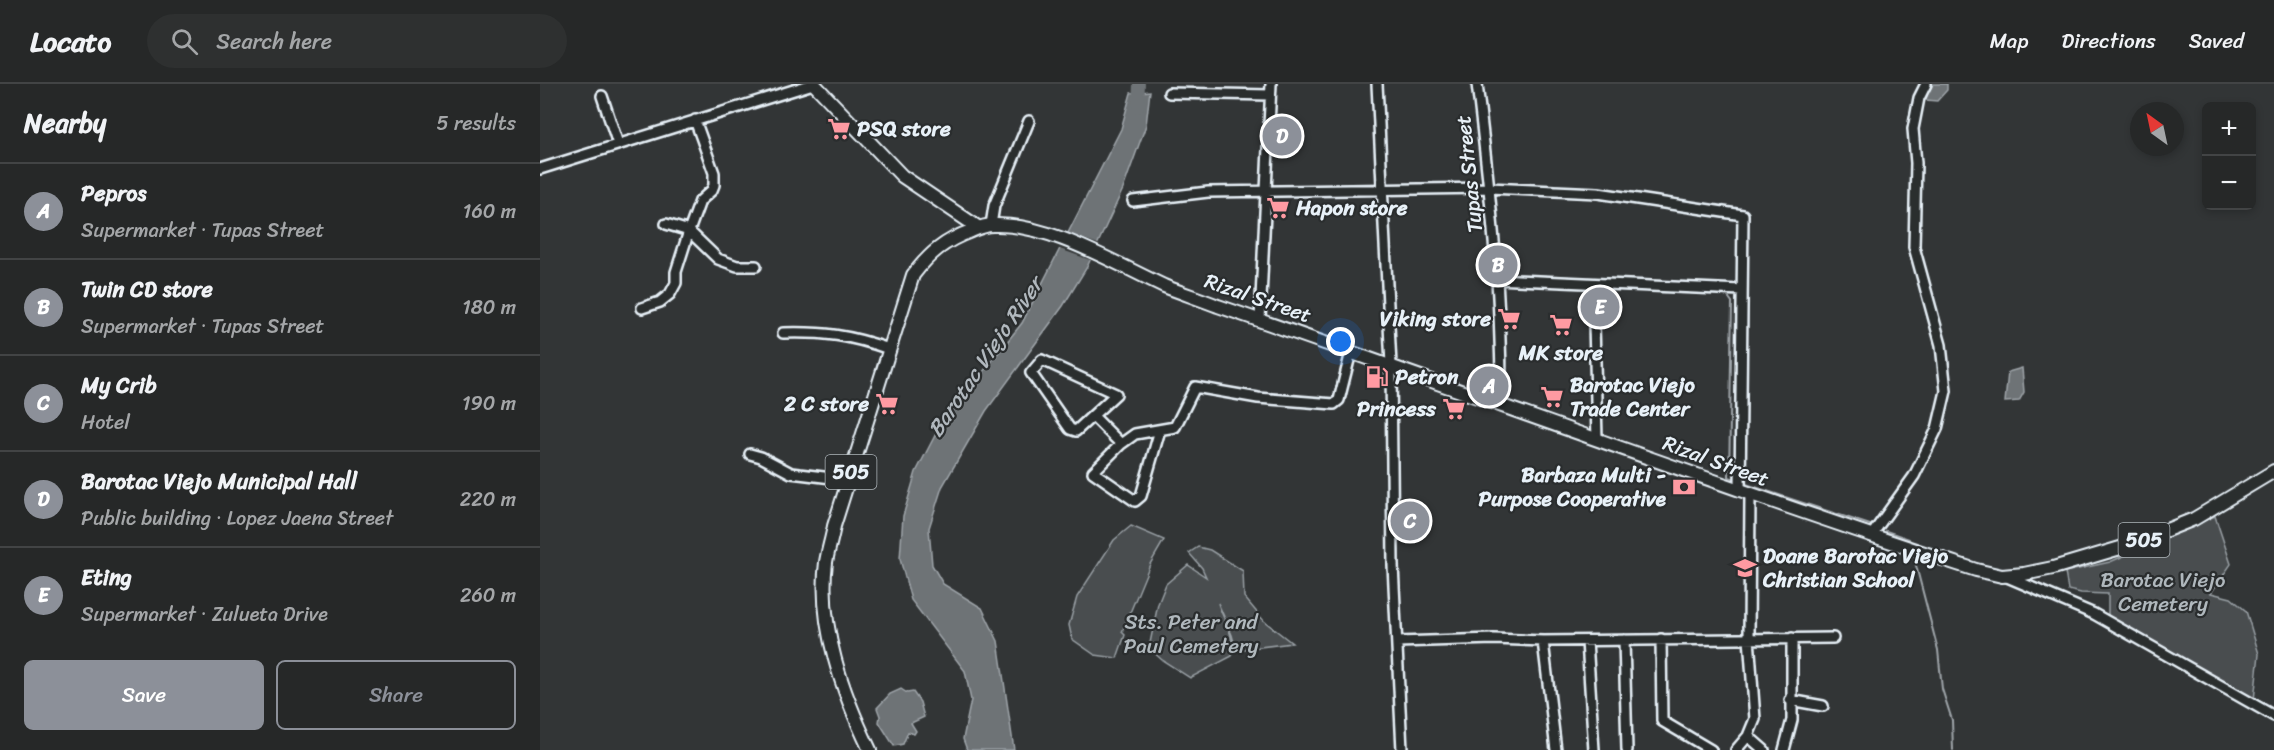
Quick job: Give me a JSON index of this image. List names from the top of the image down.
{
  "streets": {
    "main road": ["Rizal Street", "505"],
    "street": ["Tupas Street"]
  },
  "crossings": [
    ["Tupas Street", "Rizal Street"],
    ["Rizal Street", "505"]
  ],
  "water": ["Barotac Viejo River"],
  "parks": ["Barotac Viejo Cemetery", "Sts. Peter and Paul Cemetery"],
  "places": {
    "supermarket": [
      "PSQ store",
      "Hapon store",
      "Viking store",
      "MK store",
      "Barotac Viejo Trade Center",
      "2 C store",
      "Princess"
    ],
    "fuel station": ["Petron"],
    "bank": ["Barbaza Multi - Purpose Cooperative"],
    "school or university": ["Doane Barotac Viejo Christian School"]
  },
  "north": "top left",
  "page": {
    "header": "Locato",
    "search": "Search here",
    "nav": ["Map", "Directions", "Saved"],
    "heading": ["Nearby", "5 results"],
    "map_buttons": ["+", "−"],
    "pins": [
      "D",
      "B",
      "E",
      "A",
      "C"
    ],
    "list": [
      {
        "mark": "A",
        "name": "Pepros",
        "note": "Supermarket · Tupas Street",
        "value": "160 m"
      },
      {
        "mark": "B",
        "name": "Twin CD store",
        "note": "Supermarket · Tupas Street",
        "value": "180 m"
      },
      {
        "mark": "C",
        "name": "My Crib",
        "note": "Hotel",
        "value": "190 m"
      },
      {
        "mark": "D",
        "name": "Barotac Viejo Municipal Hall",
        "note": "Public building · Lopez Jaena Street",
        "value": "220 m"
      },
      {
        "mark": "E",
        "name": "Eting",
        "note": "Supermarket · Zulueta Drive",
        "value": "260 m"
      }
    ],
    "buttons": ["Save", "Share"]
  }
}
